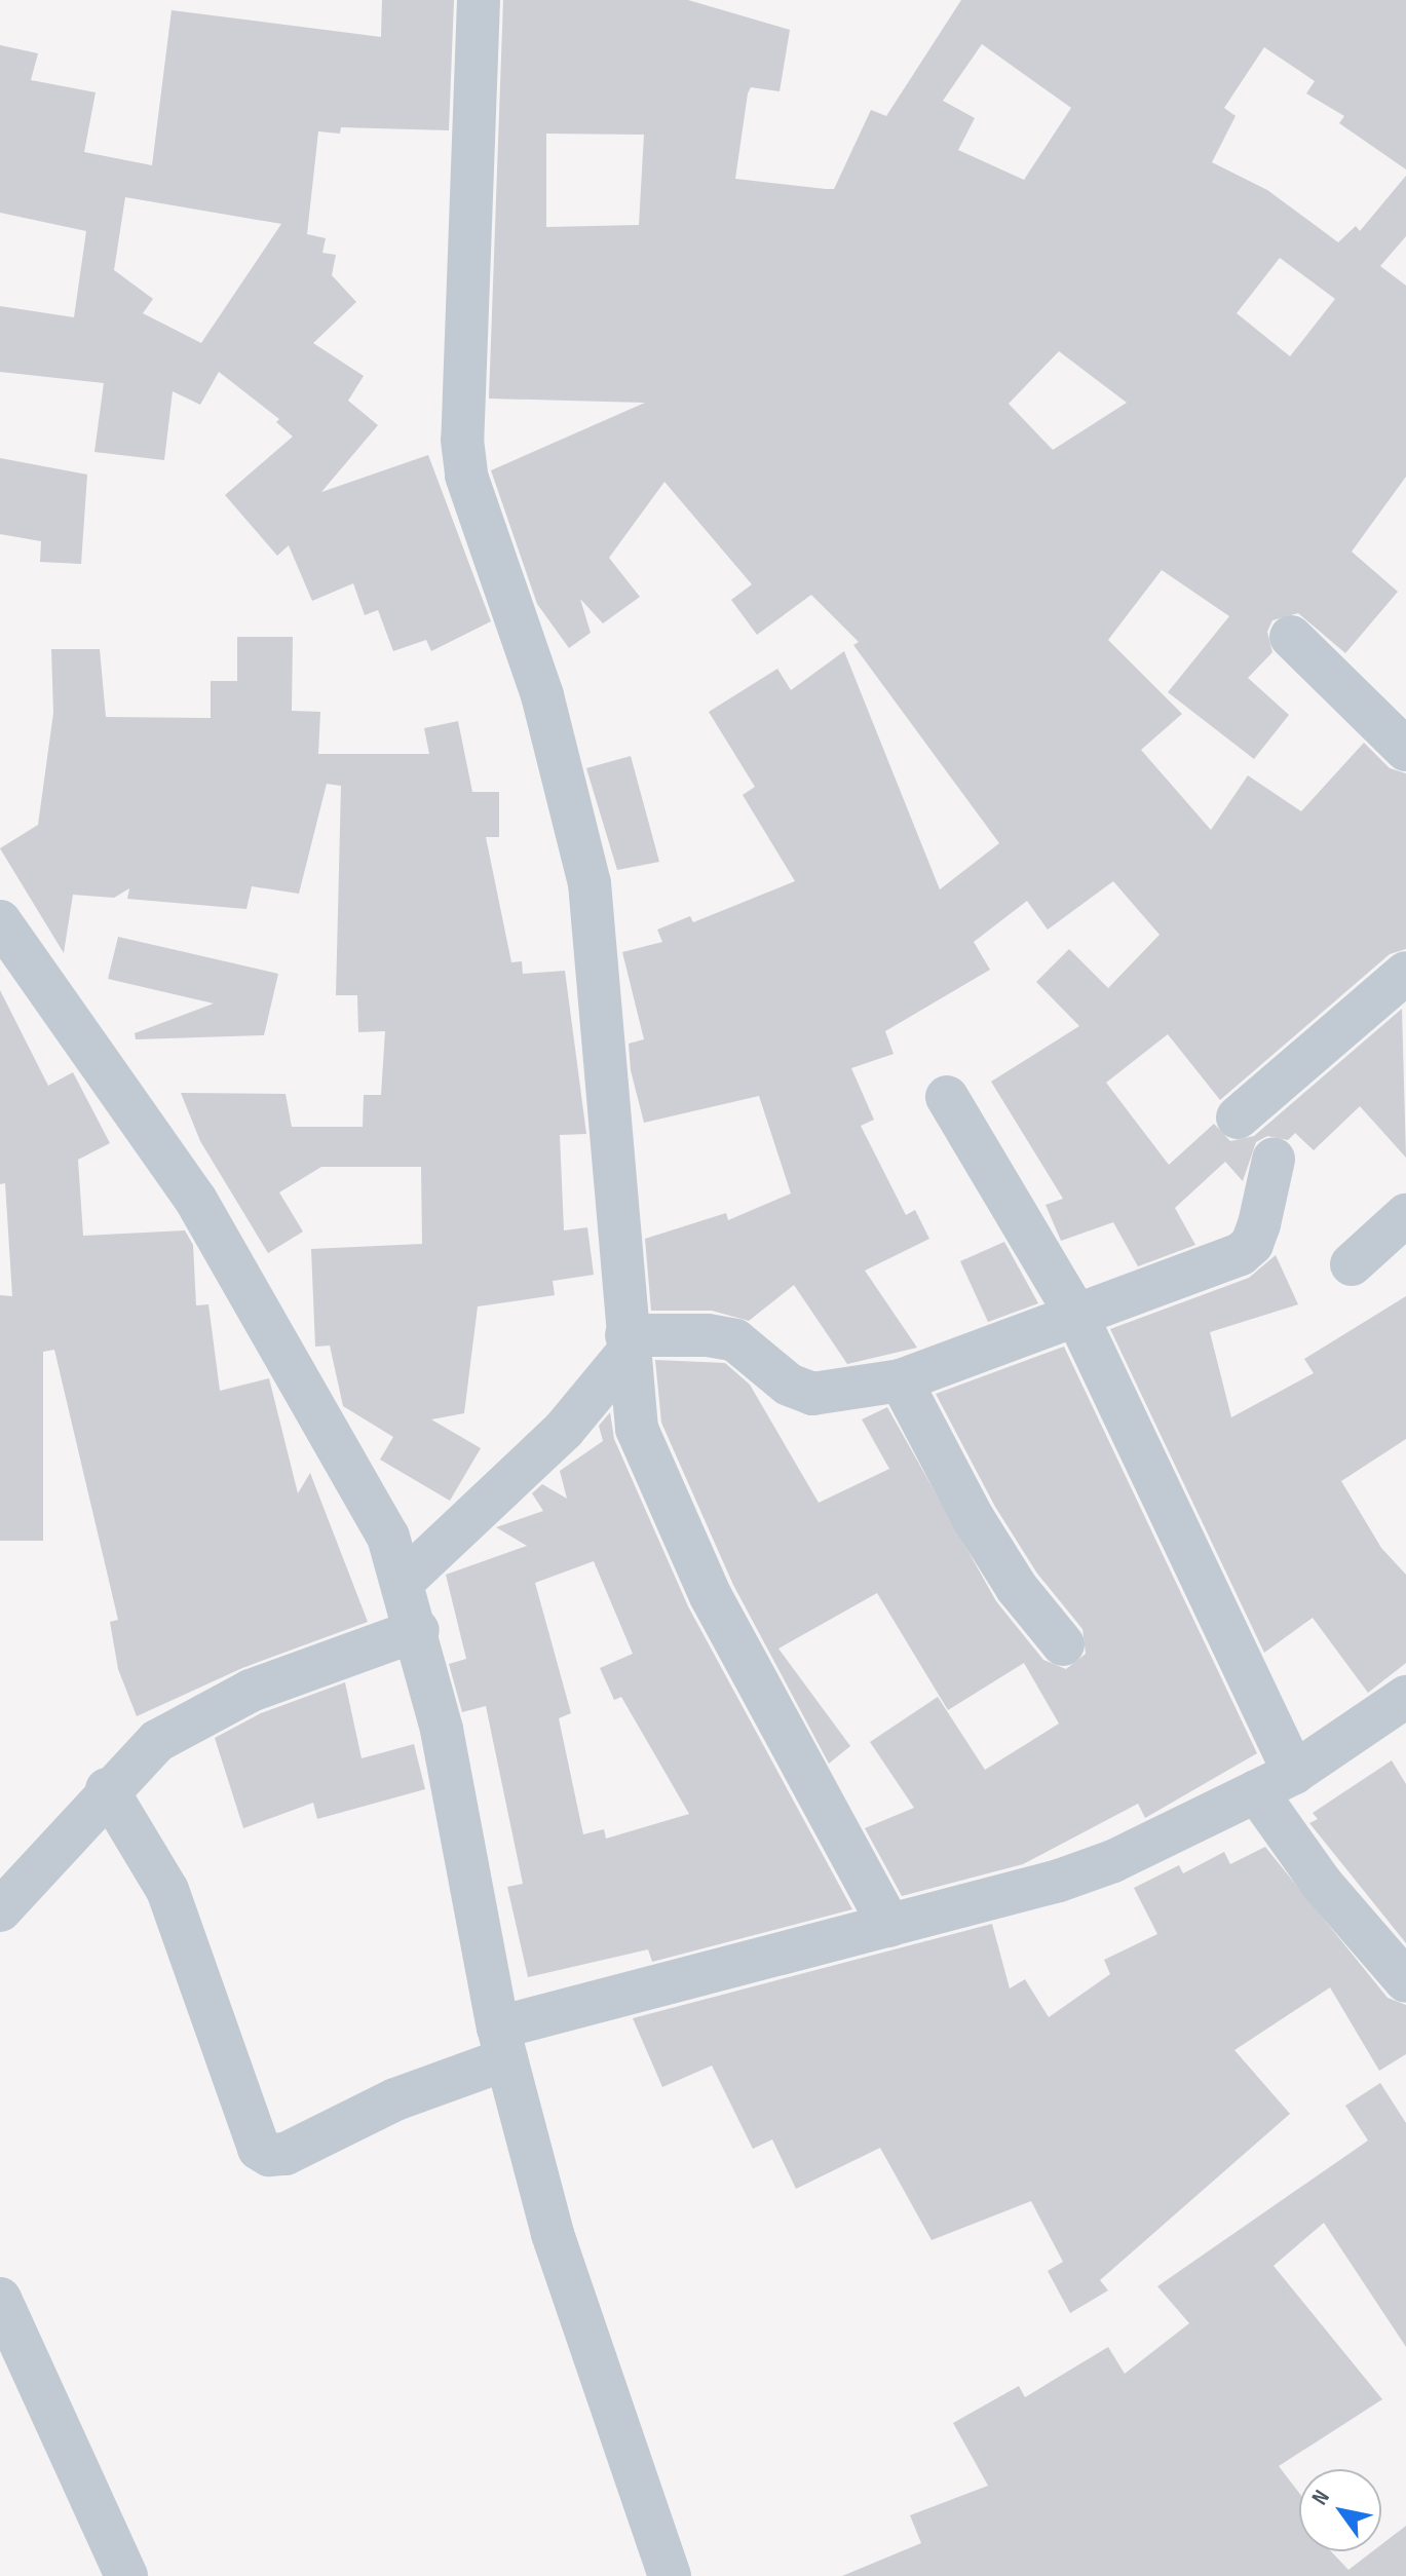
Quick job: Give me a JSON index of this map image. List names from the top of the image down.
{
  "north": "top left"
}
